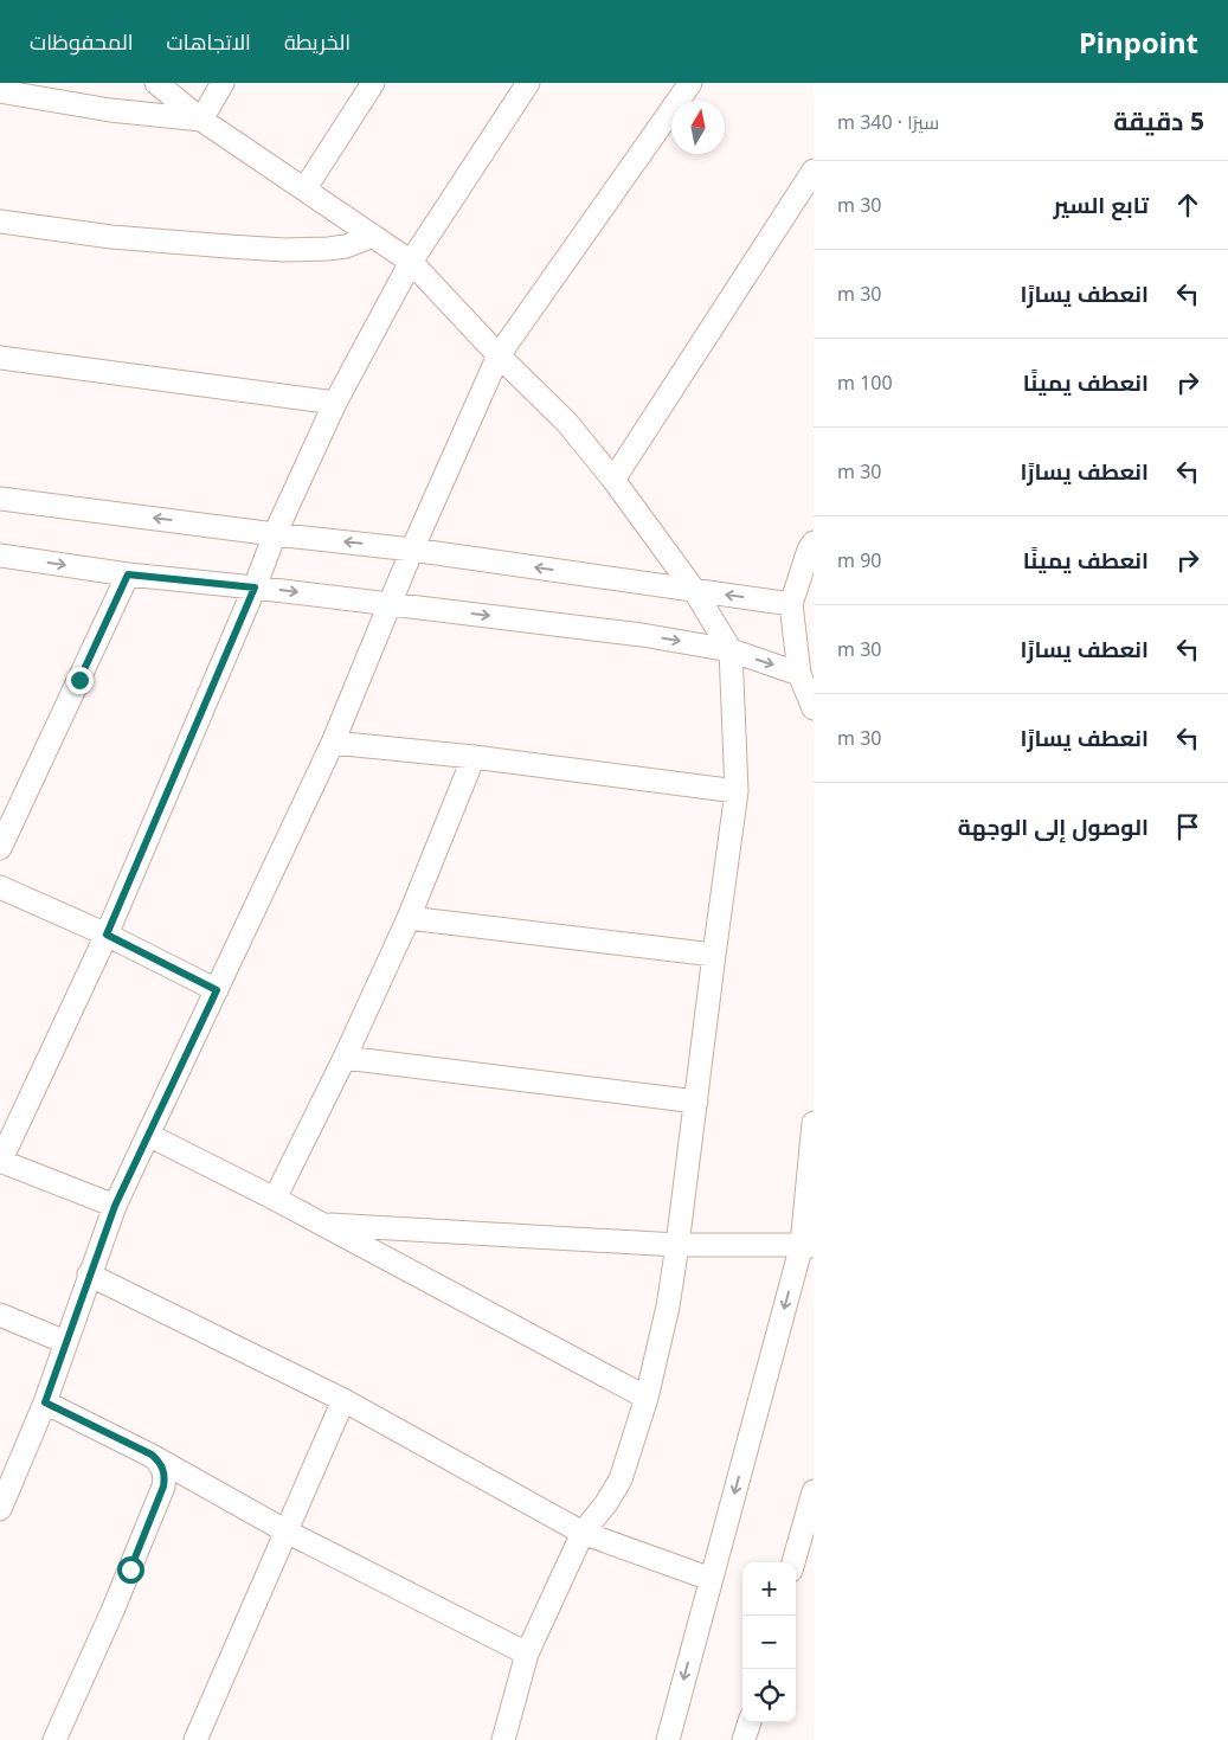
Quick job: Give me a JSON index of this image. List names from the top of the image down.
{
  "north": "top",
  "page": {
    "header": "Pinpoint",
    "nav": ["الخريطة", "الاتجاهات", "المحفوظات"],
    "heading": ["5 دقيقة", "سيرًا · 340 m"],
    "list": [
      ["تابع السير", "30 m"],
      ["انعطف يسارًا", "30 m"],
      ["انعطف يمينًا", "100 m"],
      ["انعطف يسارًا", "30 m"],
      ["انعطف يمينًا", "90 m"],
      ["انعطف يسارًا", "30 m"],
      ["انعطف يسارًا", "30 m"],
      "الوصول إلى الوجهة"
    ],
    "map_buttons": ["+", "−"]
  }
}
